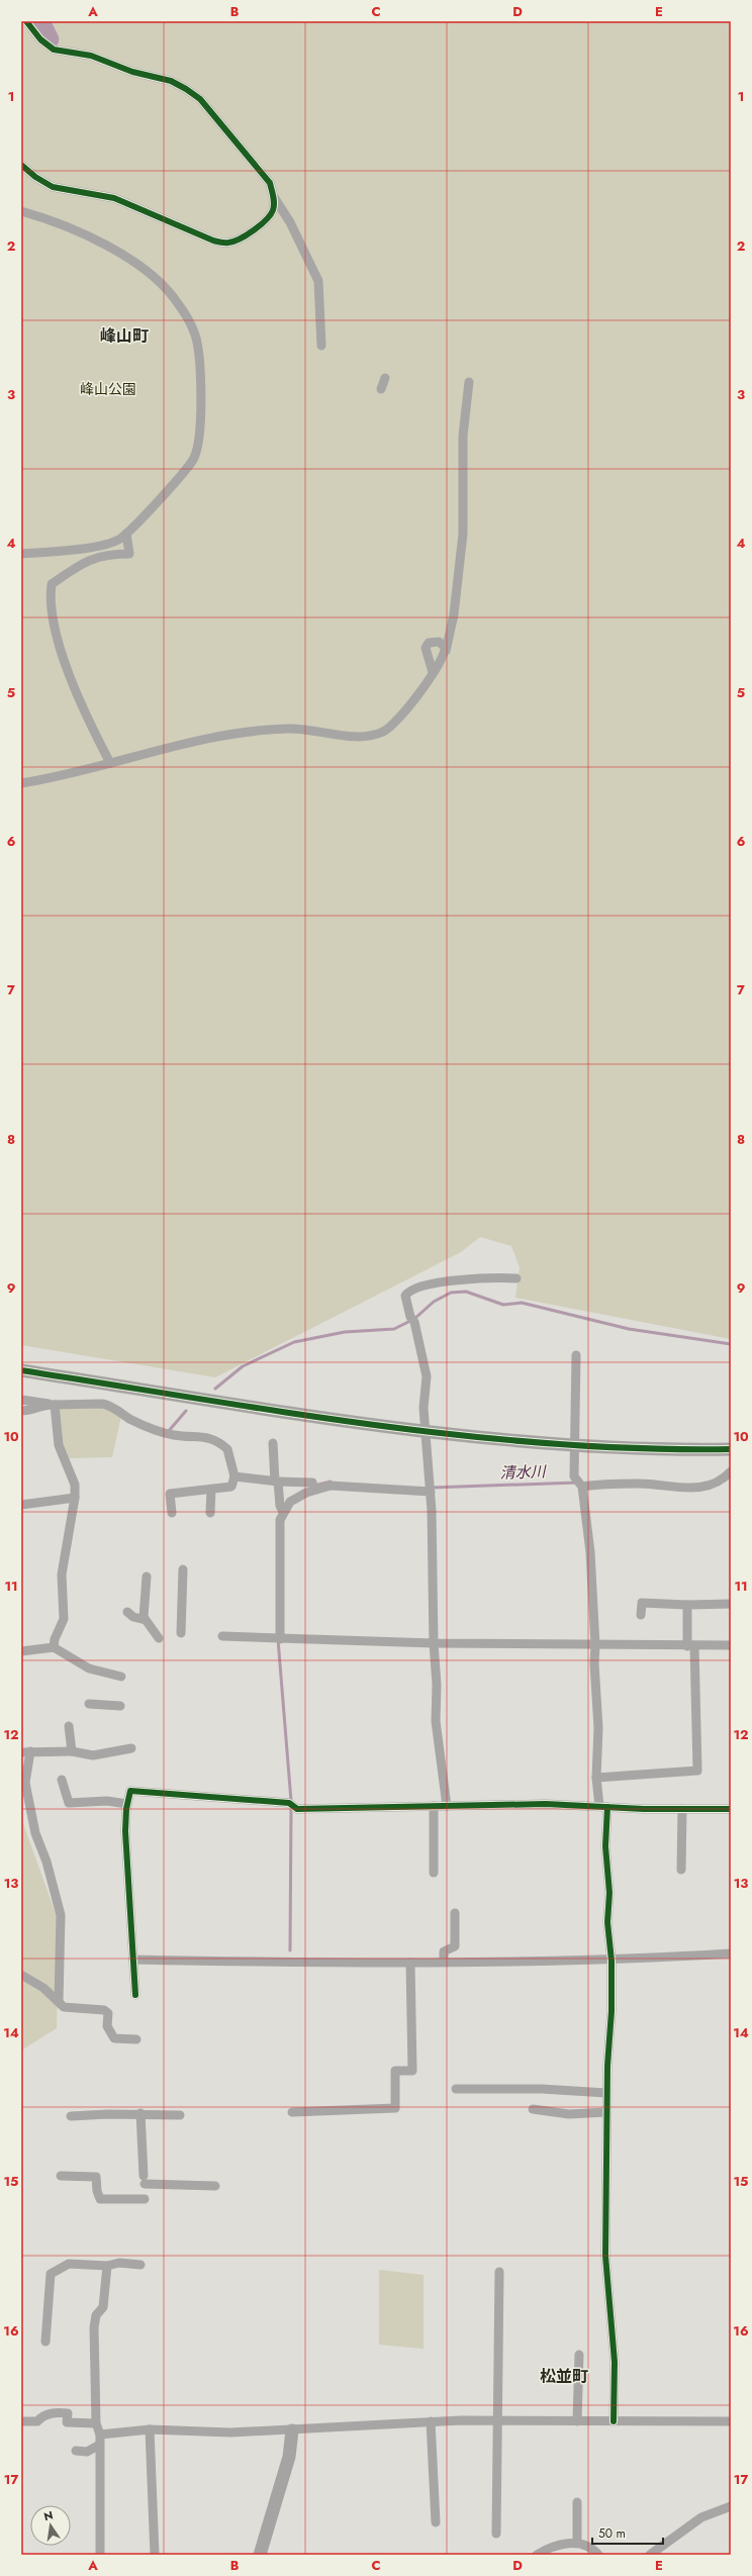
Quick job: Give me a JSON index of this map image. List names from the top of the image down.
{
  "districts": ["峰山町", "松並町"],
  "water": ["清水川"],
  "parks": ["峰山公園"],
  "scale_bar": "50 m",
  "north": "top",
  "grid": {
    "columns": [
      "A",
      "B",
      "C",
      "D",
      "E"
    ],
    "rows": [
      "1",
      "2",
      "3",
      "4",
      "5",
      "6",
      "7",
      "8",
      "9",
      "10",
      "11",
      "12",
      "13",
      "14",
      "15",
      "16",
      "17"
    ]
  }
}
